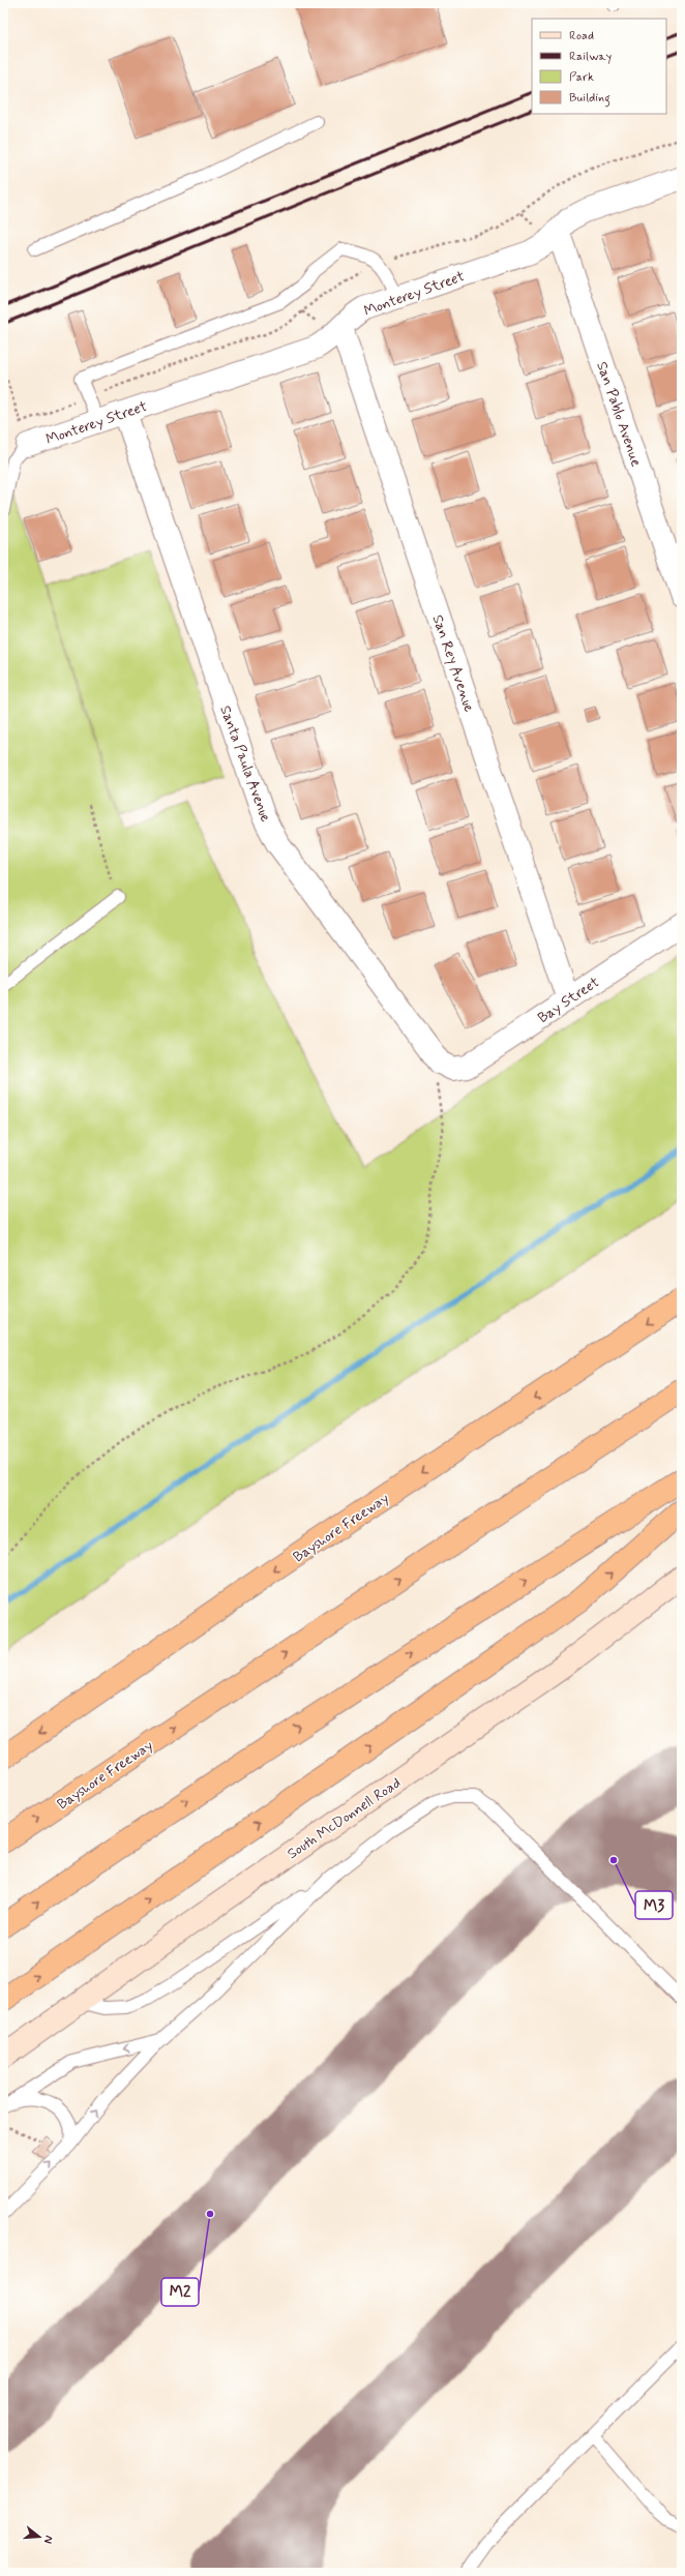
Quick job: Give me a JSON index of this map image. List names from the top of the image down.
{
  "streets": {
    "highway": ["Bayshore Freeway"],
    "street": [
      "Monterey Street",
      "San Pablo Avenue",
      "San Rey Avenue",
      "Santa Paula Avenue",
      "Bay Street",
      "South McDonnell Road"
    ]
  },
  "crossings": [
    ["Monterey Street", "San Pablo Avenue"],
    ["Monterey Street", "San Rey Avenue"],
    ["Monterey Street", "Santa Paula Avenue"],
    ["San Rey Avenue", "Bay Street"],
    ["Santa Paula Avenue", "Bay Street"]
  ],
  "places": ["M3", "M2"],
  "legend": [
    "Road",
    "Railway",
    "Park",
    "Building"
  ],
  "north": "right"
}
